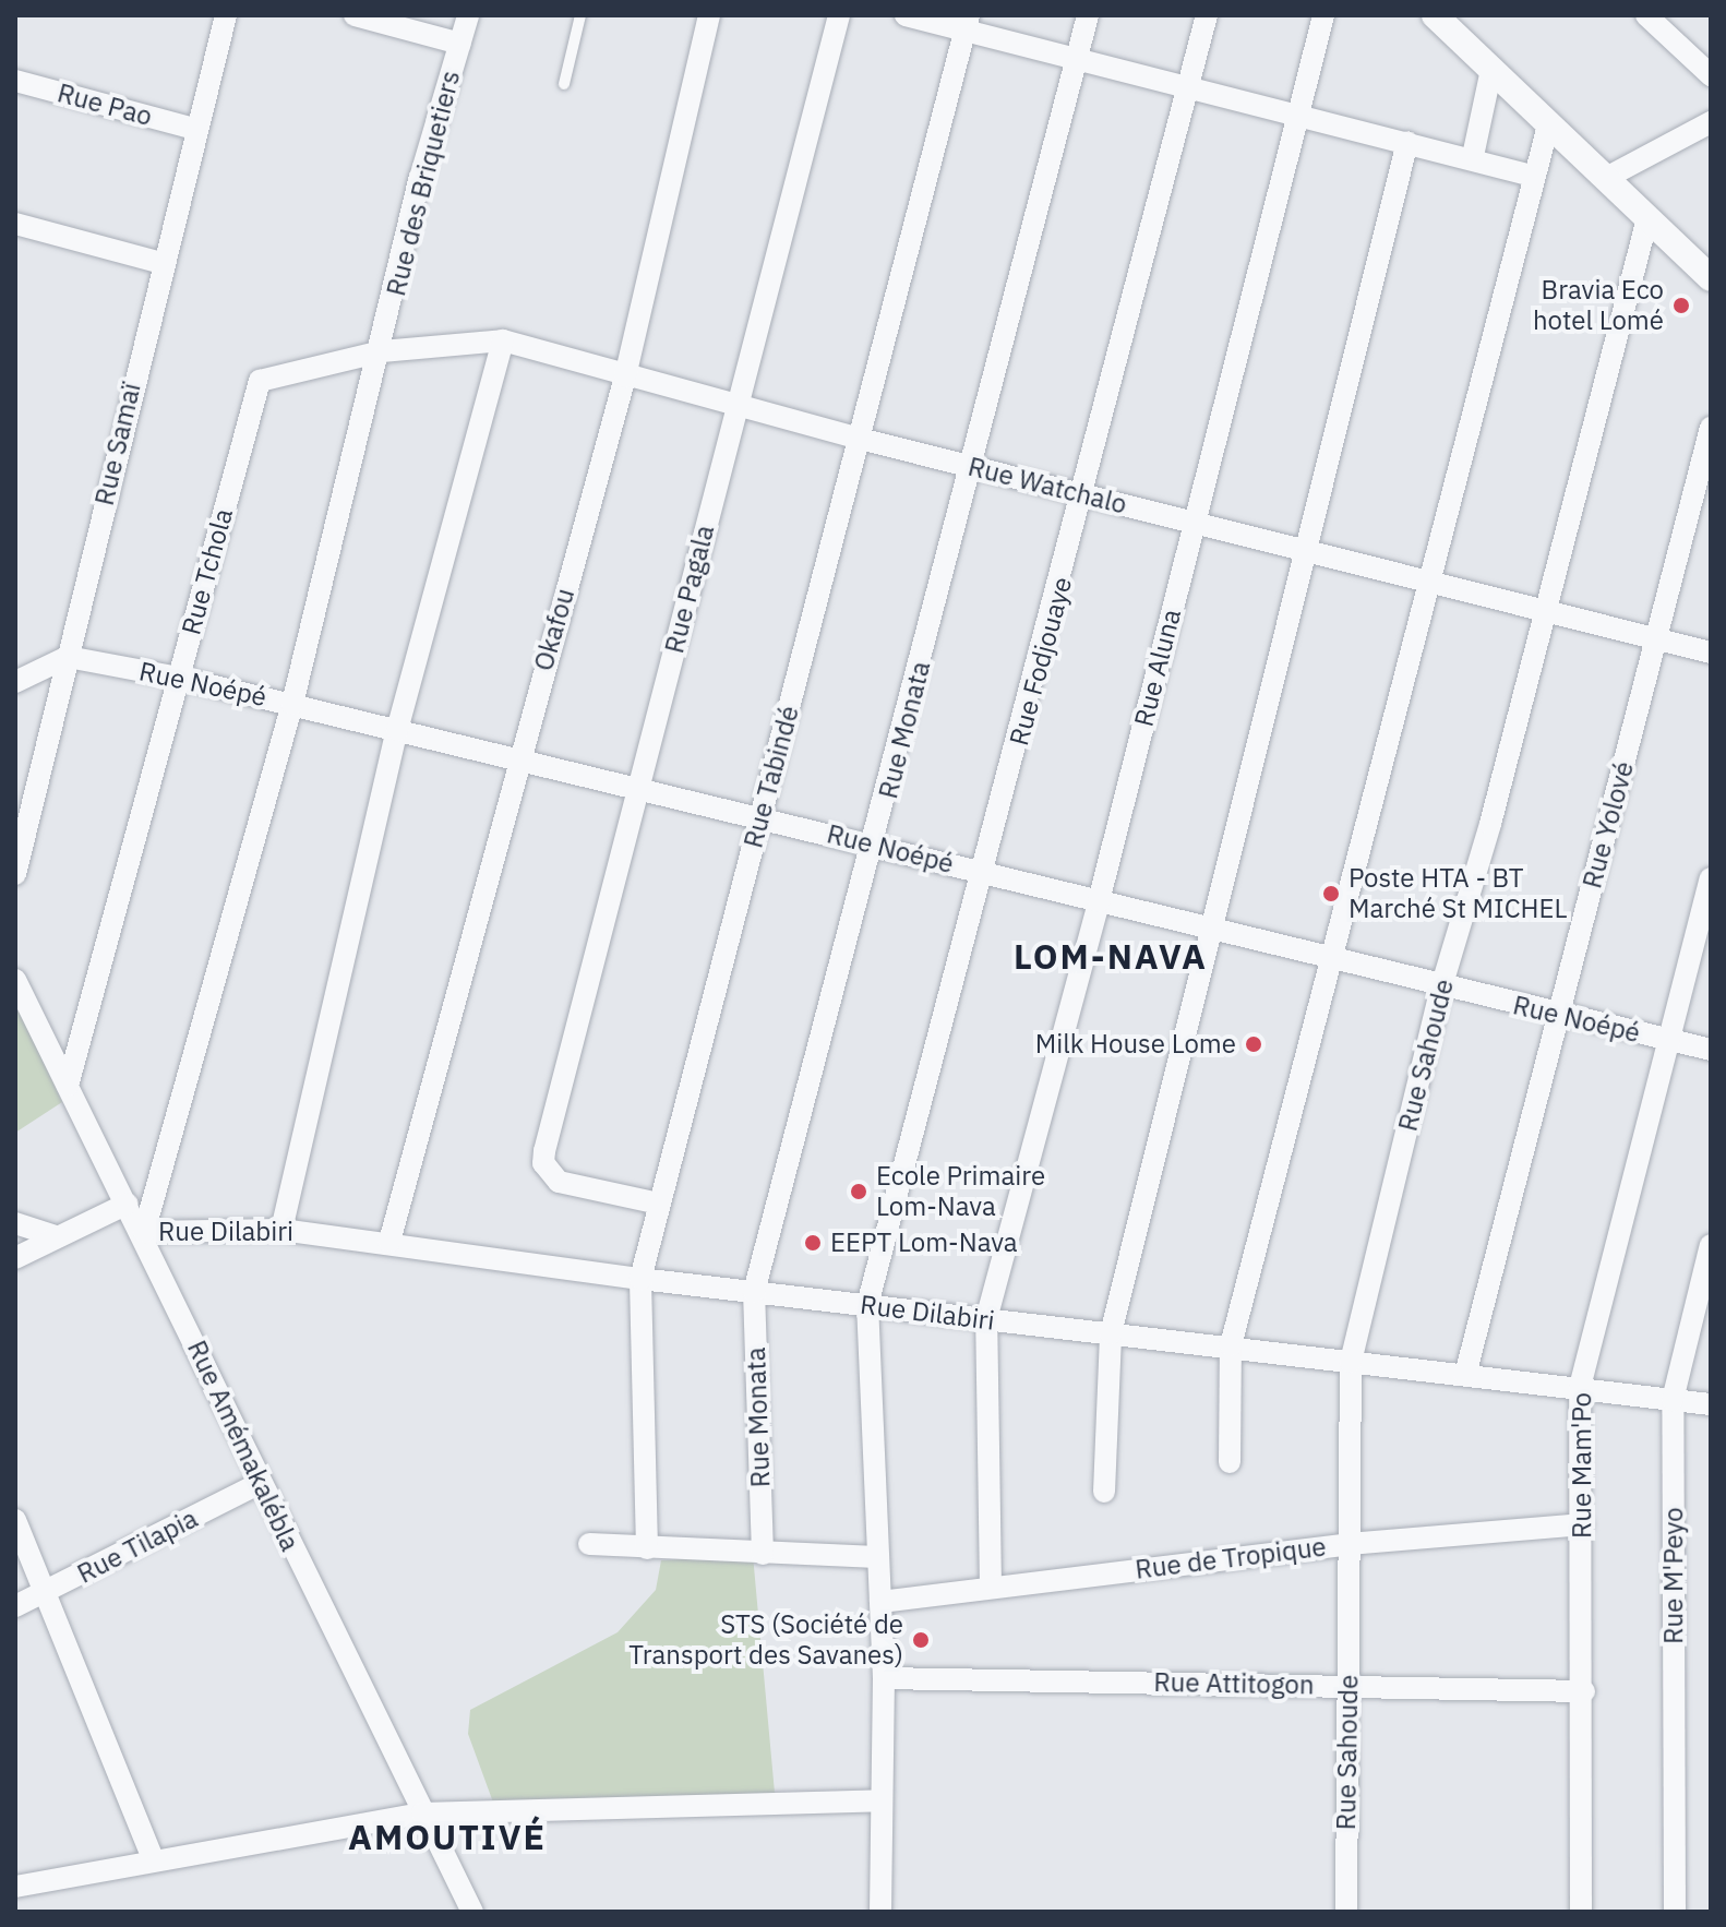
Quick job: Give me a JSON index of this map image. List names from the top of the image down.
{
  "streets": {
    "street": [
      "Rue Pao",
      "Rue des Briquetiers",
      "Rue Samaï",
      "Rue Watchalo",
      "Rue Tchola",
      "Rue Pagala",
      "Okafou",
      "Rue Fodjouaye",
      "Rue Aluna",
      "Rue Noépé",
      "Rue Monata",
      "Rue Tabindé",
      "Rue Yolové",
      "Rue Sahoude",
      "Rue Dilabiri",
      "Rue Amémakalébla",
      "Rue Mam'Po",
      "Rue Tilapia",
      "Rue de Tropique",
      "Rue M'Peyo",
      "Rue Attitogon"
    ]
  },
  "crossings": [
    ["Rue Pao", "Rue Samaï"],
    ["Rue des Briquetiers", "Rue Watchalo"],
    ["Rue des Briquetiers", "Rue Tchola"],
    ["Rue des Briquetiers", "Rue Noépé"],
    ["Rue des Briquetiers", "Rue Dilabiri"],
    ["Rue des Briquetiers", "Rue Amémakalébla"],
    ["Rue Samaï", "Rue Noépé"],
    ["Rue Watchalo", "Rue Tchola"],
    ["Rue Watchalo", "Rue Pagala"],
    ["Rue Watchalo", "Okafou"],
    ["Rue Watchalo", "Rue Fodjouaye"],
    ["Rue Watchalo", "Rue Aluna"],
    ["Rue Watchalo", "Rue Monata"],
    ["Rue Watchalo", "Rue Tabindé"],
    ["Rue Watchalo", "Rue Yolové"],
    ["Rue Watchalo", "Rue Sahoude"],
    ["Rue Tchola", "Rue Noépé"],
    ["Rue Tchola", "Rue Amémakalébla"],
    ["Rue Pagala", "Rue Noépé"],
    ["Rue Pagala", "Rue Tabindé"],
    ["Okafou", "Rue Noépé"],
    ["Okafou", "Rue Dilabiri"],
    ["Rue Fodjouaye", "Rue Noépé"],
    ["Rue Fodjouaye", "Rue Dilabiri"],
    ["Rue Fodjouaye", "Rue de Tropique"],
    ["Rue Fodjouaye", "Rue Attitogon"],
    ["Rue Aluna", "Rue Noépé"],
    ["Rue Aluna", "Rue Dilabiri"],
    ["Rue Aluna", "Rue de Tropique"],
    ["Rue Noépé", "Rue Monata"],
    ["Rue Noépé", "Rue Tabindé"],
    ["Rue Noépé", "Rue Yolové"],
    ["Rue Noépé", "Rue Sahoude"],
    ["Rue Noépé", "Rue Mam'Po"],
    ["Rue Monata", "Rue Dilabiri"],
    ["Rue Tabindé", "Rue Dilabiri"],
    ["Rue Yolové", "Rue Dilabiri"],
    ["Rue Sahoude", "Rue Dilabiri"],
    ["Rue Sahoude", "Rue de Tropique"],
    ["Rue Sahoude", "Rue Attitogon"],
    ["Rue Dilabiri", "Rue Amémakalébla"],
    ["Rue Dilabiri", "Rue Mam'Po"],
    ["Rue Dilabiri", "Rue M'Peyo"],
    ["Rue Amémakalébla", "Rue Tilapia"],
    ["Rue Mam'Po", "Rue de Tropique"],
    ["Rue Mam'Po", "Rue Attitogon"]
  ],
  "districts": ["LOM-NAVA", "AMOUTIVÉ"],
  "places": [
    "Bravia Eco hotel Lomé",
    "Poste HTA - BT Marché St MICHEL",
    "Milk House Lome",
    "Ecole Primaire Lom-Nava",
    "EEPT Lom-Nava",
    "STS (Société de Transport des Savanes)"
  ]
}
